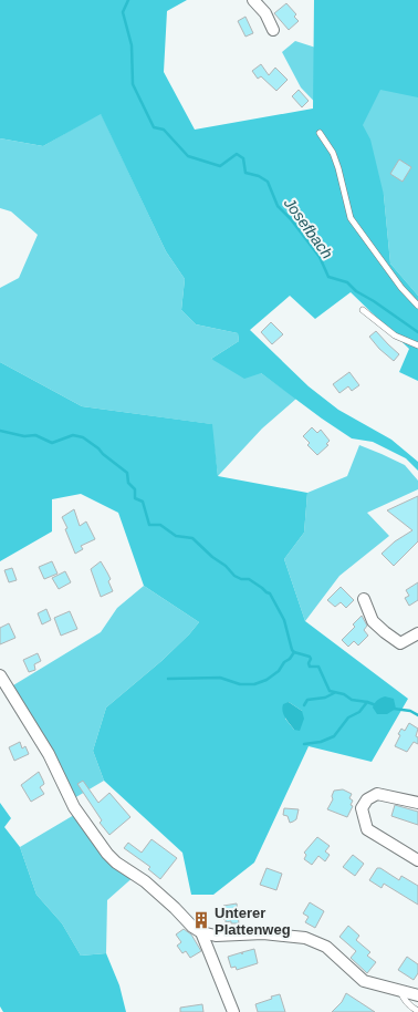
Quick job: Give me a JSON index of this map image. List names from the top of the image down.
{
  "water": ["Josefbach"],
  "places": {
    "building": ["Unterer Plattenweg"]
  }
}
